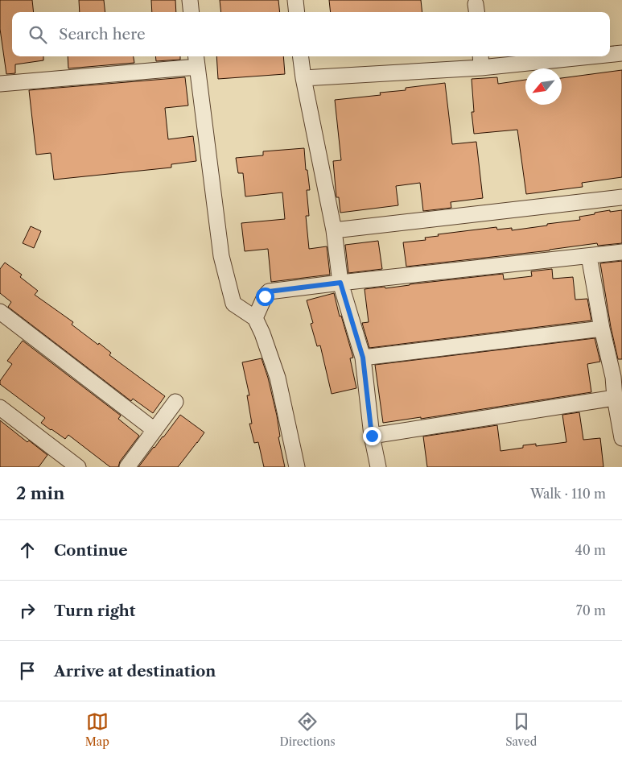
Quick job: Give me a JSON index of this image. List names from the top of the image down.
{
  "north": "bottom left",
  "page": {
    "search": "Search here",
    "heading": ["2 min", "Walk · 110 m"],
    "list": [
      ["Continue", "40 m"],
      ["Turn right", "70 m"],
      "Arrive at destination"
    ],
    "nav": ["Map", "Directions", "Saved"]
  }
}
